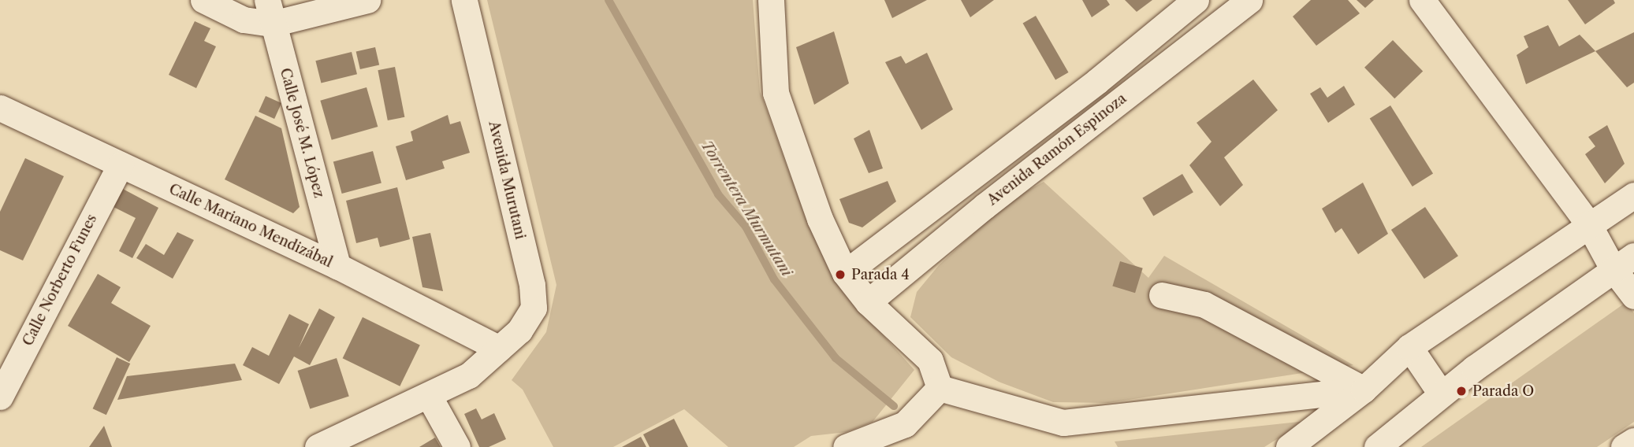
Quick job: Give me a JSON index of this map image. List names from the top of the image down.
{
  "streets": {
    "street": [
      "Calle José M. López",
      "Avenida Ramón Espinoza",
      "Avenida Murutani",
      "Calle Mariano Mendizábal",
      "Calle Norberto Funes"
    ]
  },
  "crossings": [
    ["Calle José M. López", "Calle Mariano Mendizábal"],
    ["Avenida Murutani", "Calle Mariano Mendizábal"],
    ["Calle Mariano Mendizábal", "Calle Norberto Funes"]
  ],
  "water": ["Torrentera Murmutani"],
  "places": ["Parada 4", "Parada O"]
}
